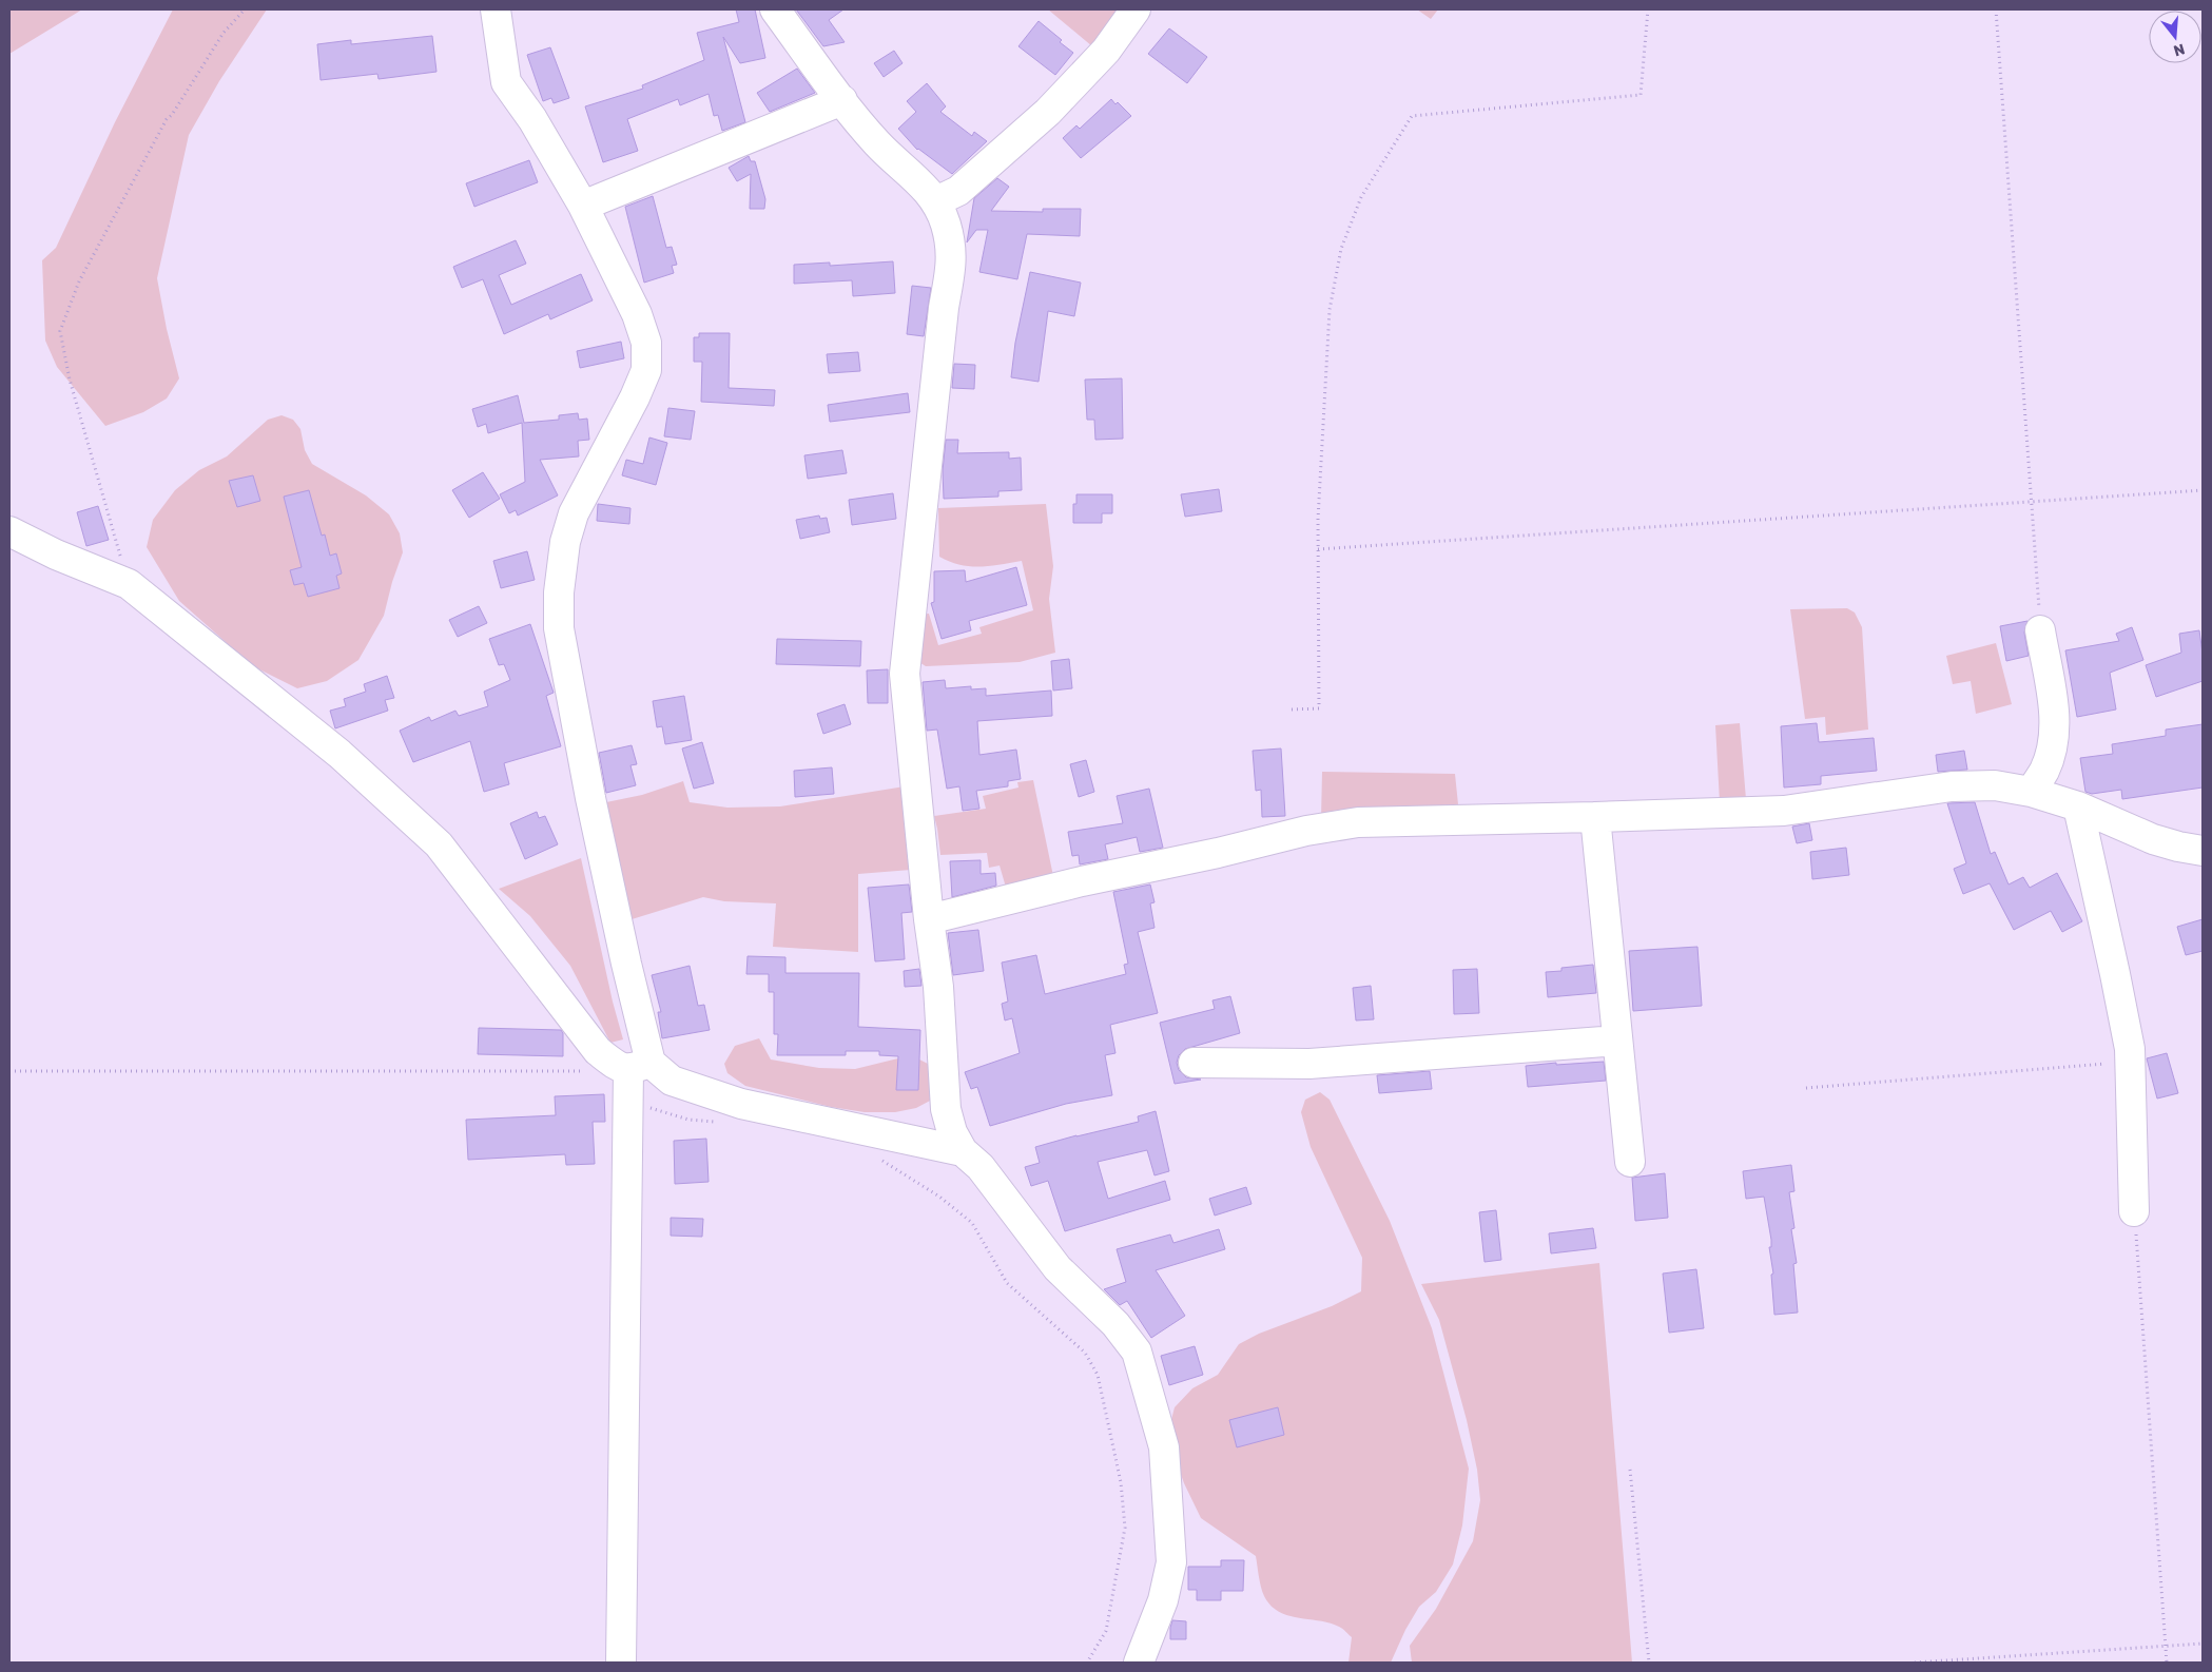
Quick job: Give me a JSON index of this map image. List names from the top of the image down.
{
  "north": "bottom"
}
